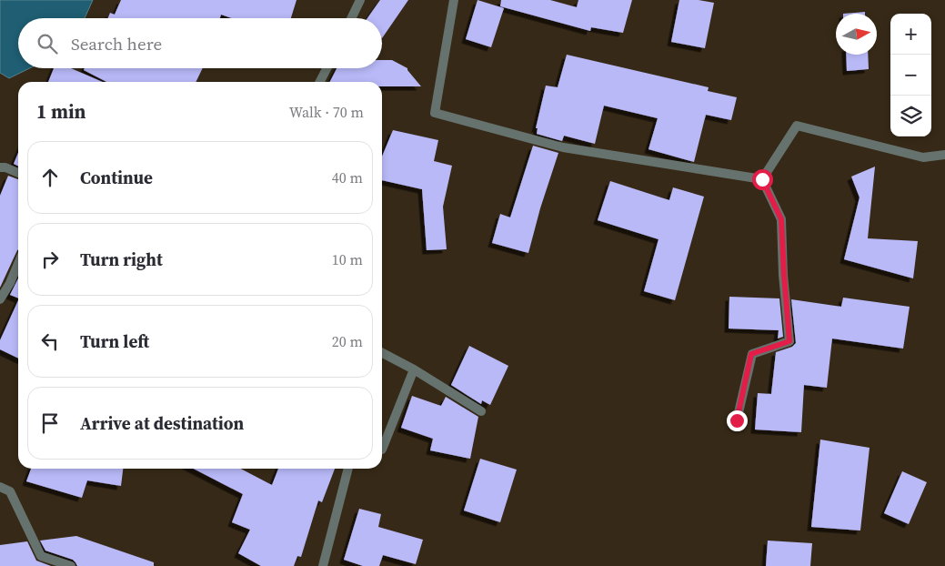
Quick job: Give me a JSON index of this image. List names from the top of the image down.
{
  "north": "right",
  "page": {
    "map_buttons": ["+", "−"],
    "search": "Search here",
    "heading": ["1 min", "Walk · 70 m"],
    "list": [
      ["Continue", "40 m"],
      ["Turn right", "10 m"],
      ["Turn left", "20 m"],
      "Arrive at destination"
    ]
  }
}
